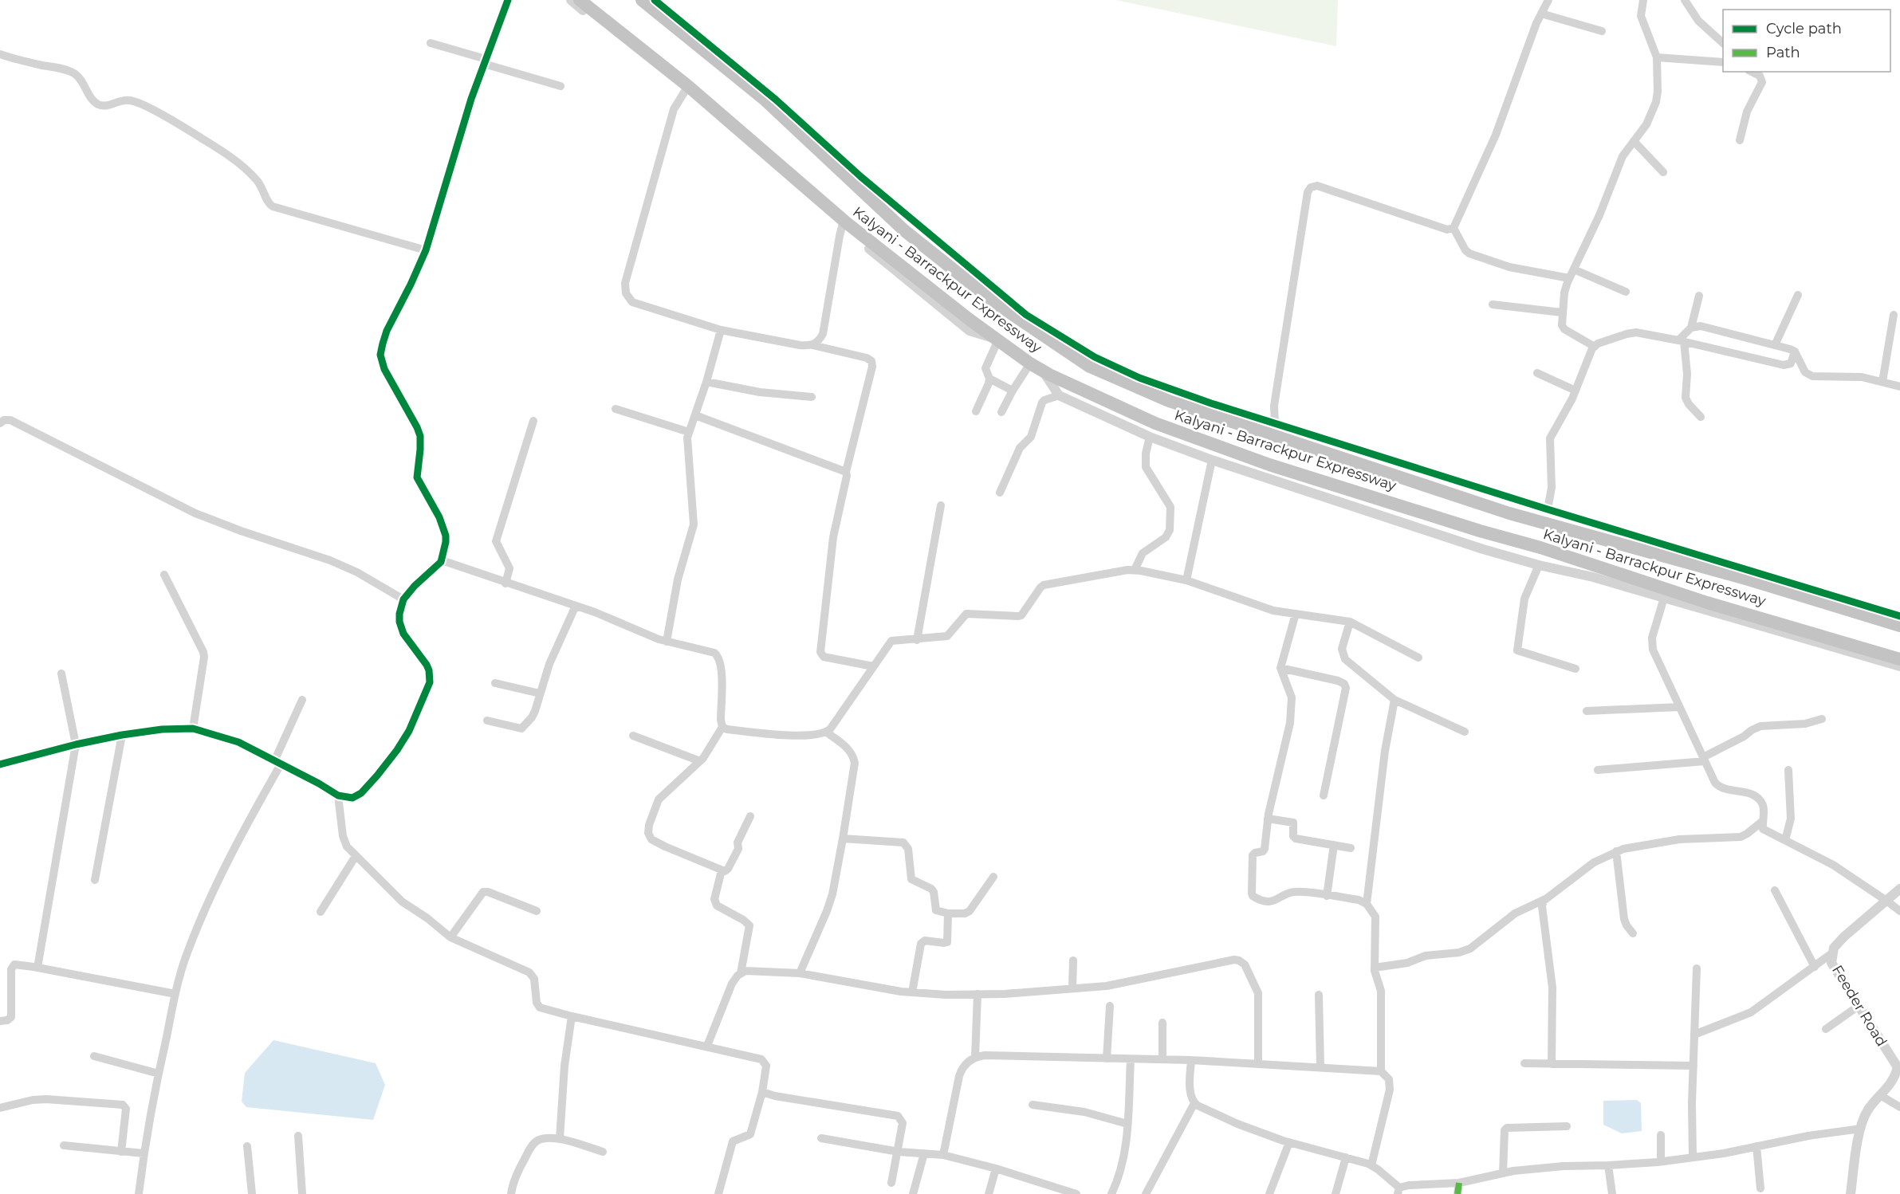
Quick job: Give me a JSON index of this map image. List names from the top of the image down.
{
  "streets": {
    "highway": ["Kalyani - Barrackpur Expressway"],
    "street": ["Feeder Road"]
  },
  "legend": ["Cycle path", "Path"]
}
